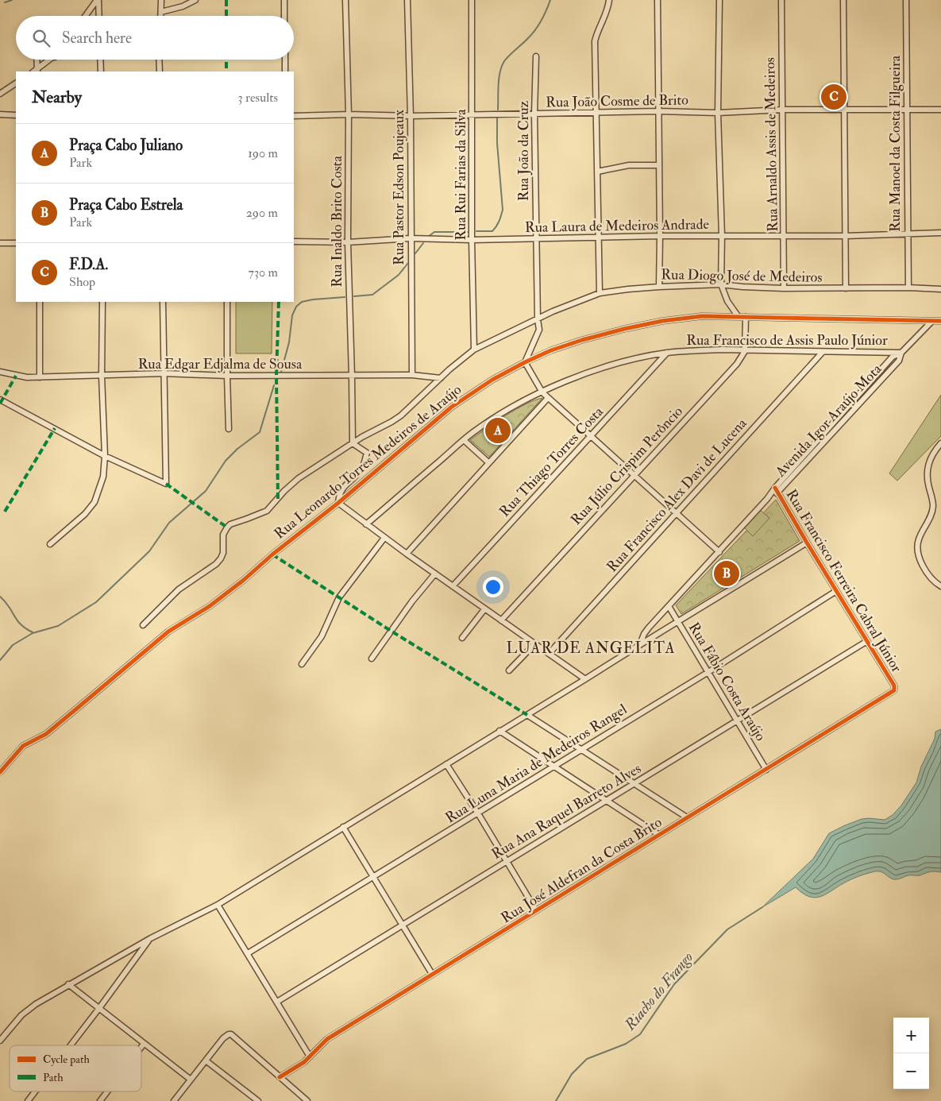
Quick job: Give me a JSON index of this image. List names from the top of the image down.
{
  "streets": {
    "street": [
      "Rua João Cosme de Brito",
      "Rua Manoel da Costa Filgueira",
      "Rua Arnaldo Assis de Medeiros",
      "Rua João da Cruz",
      "Rua Rui Farias da Silva",
      "Rua Pastor Edson Poujeaux",
      "Rua Inaldo Brito Costa",
      "Rua Laura de Medeiros Andrade",
      "Rua Diogo José de Medeiros",
      "Rua Francisco de Assis Paulo Júnior",
      "Rua Edgar Edjalma de Sousa",
      "Avenida Igor Araújo Mota",
      "Rua Leonardo Torres Medeiros de Araújo",
      "Rua Thiago Torres Costa",
      "Rua Júlio Crispim Perôncio",
      "Rua Francisco Alex Davi de Lucena",
      "Rua Francisco Ferreira Cabral Júnior",
      "Rua Fábio Costa Araújo",
      "Rua Luna Maria de Medeiros Rangel",
      "Rua Ana Raquel Barreto Alves",
      "Rua José Aldefran da Costa Brito"
    ]
  },
  "crossings": [
    ["Rua João Cosme de Brito", "Rua Manoel da Costa Filgueira"],
    ["Rua João Cosme de Brito", "Rua Arnaldo Assis de Medeiros"],
    ["Rua João Cosme de Brito", "Rua João da Cruz"],
    ["Rua João Cosme de Brito", "Rua Rui Farias da Silva"],
    ["Rua João Cosme de Brito", "Rua Pastor Edson Poujeaux"],
    ["Rua João Cosme de Brito", "Rua Inaldo Brito Costa"],
    ["Rua Manoel da Costa Filgueira", "Rua Laura de Medeiros Andrade"],
    ["Rua Manoel da Costa Filgueira", "Rua Diogo José de Medeiros"],
    ["Rua Arnaldo Assis de Medeiros", "Rua Laura de Medeiros Andrade"],
    ["Rua Arnaldo Assis de Medeiros", "Rua Diogo José de Medeiros"],
    ["Rua João da Cruz", "Rua Laura de Medeiros Andrade"],
    ["Rua João da Cruz", "Rua Diogo José de Medeiros"],
    ["Rua João da Cruz", "Rua Leonardo Torres Medeiros de Araújo"],
    ["Rua Rui Farias da Silva", "Rua Laura de Medeiros Andrade"],
    ["Rua Rui Farias da Silva", "Rua Diogo José de Medeiros"],
    ["Rua Pastor Edson Poujeaux", "Rua Laura de Medeiros Andrade"],
    ["Rua Pastor Edson Poujeaux", "Rua Edgar Edjalma de Sousa"],
    ["Rua Inaldo Brito Costa", "Rua Laura de Medeiros Andrade"],
    ["Rua Inaldo Brito Costa", "Rua Diogo José de Medeiros"],
    ["Rua Inaldo Brito Costa", "Rua Edgar Edjalma de Sousa"],
    ["Rua Diogo José de Medeiros", "Rua Edgar Edjalma de Sousa"],
    ["Rua Francisco de Assis Paulo Júnior", "Avenida Igor Araújo Mota"],
    ["Rua Francisco de Assis Paulo Júnior", "Rua Thiago Torres Costa"],
    ["Rua Francisco de Assis Paulo Júnior", "Rua Júlio Crispim Perôncio"],
    ["Rua Francisco de Assis Paulo Júnior", "Rua Francisco Alex Davi de Lucena"],
    ["Avenida Igor Araújo Mota", "Rua Leonardo Torres Medeiros de Araújo"],
    ["Avenida Igor Araújo Mota", "Rua Francisco Ferreira Cabral Júnior"],
    ["Avenida Igor Araújo Mota", "Rua Fábio Costa Araújo"],
    ["Rua Francisco Ferreira Cabral Júnior", "Rua Luna Maria de Medeiros Rangel"],
    ["Rua Francisco Ferreira Cabral Júnior", "Rua Ana Raquel Barreto Alves"],
    ["Rua Francisco Ferreira Cabral Júnior", "Rua José Aldefran da Costa Brito"],
    ["Rua Fábio Costa Araújo", "Rua Luna Maria de Medeiros Rangel"],
    ["Rua Fábio Costa Araújo", "Rua Ana Raquel Barreto Alves"],
    ["Rua Fábio Costa Araújo", "Rua José Aldefran da Costa Brito"]
  ],
  "districts": ["LUAR DE ANGELITA"],
  "water": ["Riacho do Frango"],
  "legend": ["Cycle path", "Path"],
  "page": {
    "search": "Search here",
    "heading": ["Nearby", "3 results"],
    "pins": ["C", "A", "B"],
    "list": [
      {
        "mark": "A",
        "name": "Praça Cabo Juliano",
        "note": "Park",
        "value": "190 m"
      },
      {
        "mark": "B",
        "name": "Praça Cabo Estrela",
        "note": "Park",
        "value": "290 m"
      },
      {
        "mark": "C",
        "name": "F.D.A.",
        "note": "Shop",
        "value": "730 m"
      }
    ],
    "map_buttons": ["+", "−"]
  }
}
